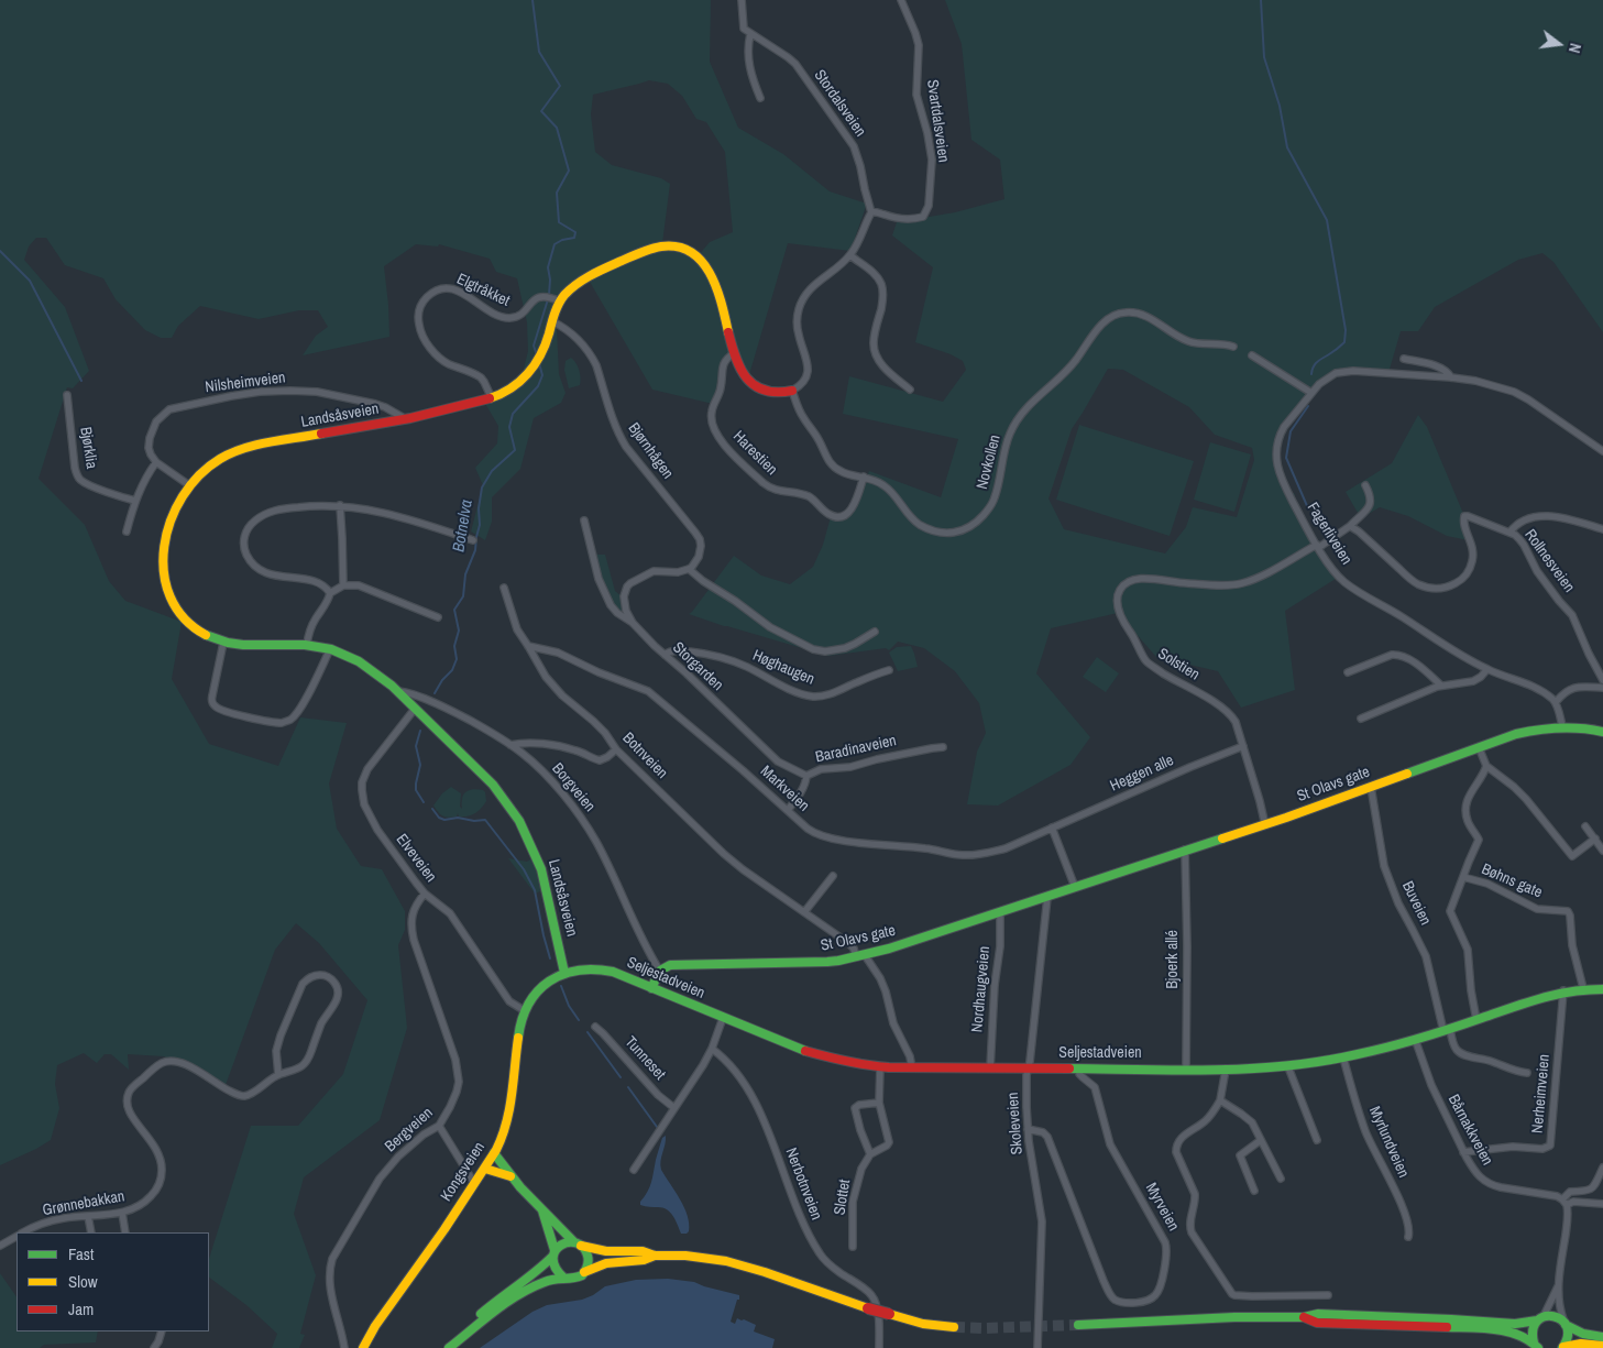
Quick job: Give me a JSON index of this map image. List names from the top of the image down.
{
  "streets": {
    "main road": [
      "Landsåsveien",
      "St Olavs gate",
      "Seljestadveien",
      "Kongsveien"
    ],
    "street": [
      "Stordalsveien",
      "Svartdalsveien",
      "Elgtråkket",
      "Nilsheimveien",
      "Bjørklia",
      "Bjørnhågen",
      "Harestien",
      "Novkollen",
      "Fagerliveien",
      "Rollnesveien",
      "Solstien",
      "Storgarden",
      "Høghaugen",
      "Baradinaveien",
      "Botnveien",
      "Heggen alle",
      "Borgveien",
      "Markveien",
      "Elveveien",
      "Bøhns gate",
      "Buveien",
      "Bjoerk allé",
      "Nordhaugveien",
      "Tunneset",
      "Nerheimveien",
      "Skoleveien",
      "Bergveien",
      "Bårnakkveien",
      "Myrlundveien",
      "Nerbotnveien",
      "Slottet",
      "Grønnebakkan",
      "Myrveien"
    ]
  },
  "crossings": [
    ["Stordalsveien", "Svartdalsveien"],
    ["Elgtråkket", "Landsåsveien"],
    ["Nilsheimveien", "Landsåsveien"],
    ["Landsåsveien", "Bjørnhågen"],
    ["Landsåsveien", "Harestien"],
    ["Landsåsveien", "Novkollen"],
    ["Landsåsveien", "Borgveien"],
    ["Landsåsveien", "Elveveien"],
    ["Landsåsveien", "Seljestadveien"],
    ["Landsåsveien", "Kongsveien"],
    ["Harestien", "Novkollen"],
    ["Fagerliveien", "Solstien"],
    ["Solstien", "Heggen alle"],
    ["Solstien", "St Olavs gate"],
    ["Storgarden", "Høghaugen"],
    ["Storgarden", "Baradinaveien"],
    ["Botnveien", "St Olavs gate"],
    ["Botnveien", "Markveien"],
    ["Botnveien", "Seljestadveien"],
    ["Heggen alle", "Markveien"],
    ["St Olavs gate", "Borgveien"],
    ["St Olavs gate", "Buveien"],
    ["St Olavs gate", "Bjoerk allé"],
    ["St Olavs gate", "Nordhaugveien"],
    ["St Olavs gate", "Skoleveien"],
    ["Elveveien", "Bergveien"],
    ["Elveveien", "Kongsveien"],
    ["Bøhns gate", "Seljestadveien"],
    ["Buveien", "Seljestadveien"],
    ["Bjoerk allé", "Seljestadveien"],
    ["Seljestadveien", "Nordhaugveien"],
    ["Seljestadveien", "Nerheimveien"],
    ["Seljestadveien", "Skoleveien"],
    ["Seljestadveien", "Bårnakkveien"],
    ["Seljestadveien", "Myrlundveien"],
    ["Seljestadveien", "Kongsveien"],
    ["Seljestadveien", "Slottet"],
    ["Seljestadveien", "Myrveien"],
    ["Nerheimveien", "Bårnakkveien"],
    ["Skoleveien", "Myrveien"]
  ],
  "water": ["Botnelva"],
  "legend": ["Fast", "Slow", "Jam"],
  "north": "right"
}
